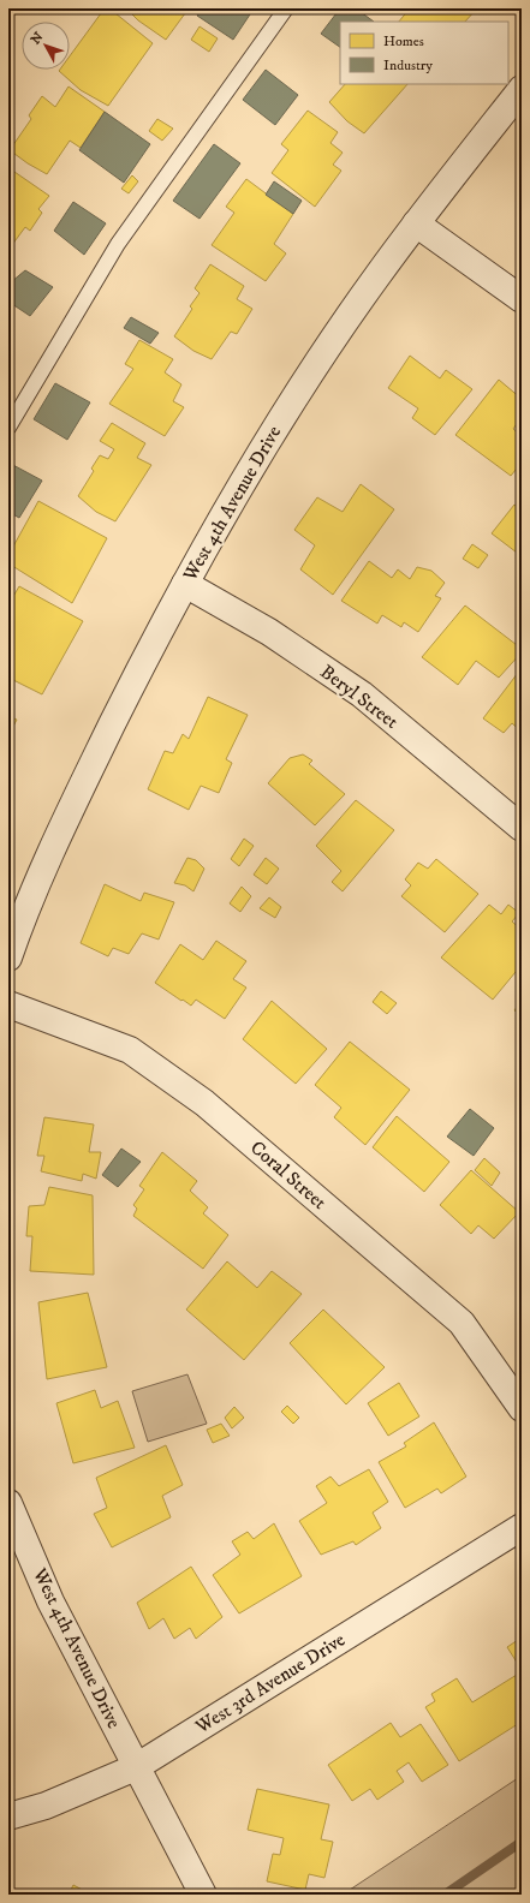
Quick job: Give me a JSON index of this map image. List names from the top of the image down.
{
  "streets": {
    "street": [
      "West 4th Avenue Drive",
      "Beryl Street",
      "Coral Street",
      "West 3rd Avenue Drive"
    ]
  },
  "crossings": [
    ["West 4th Avenue Drive", "Beryl Street"],
    ["West 4th Avenue Drive", "West 3rd Avenue Drive"]
  ],
  "legend": ["Homes", "Industry"],
  "north": "top left"
}
